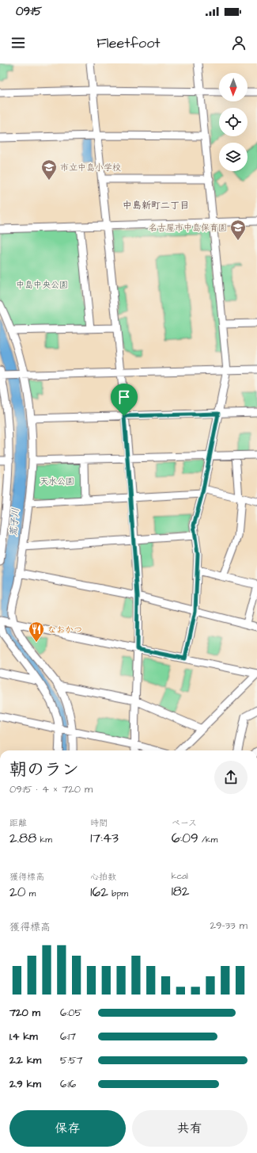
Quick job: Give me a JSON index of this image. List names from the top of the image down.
{
  "districts": ["中島新町二丁目"],
  "water": ["荒子川"],
  "parks": ["中島中央公園", "天水公園"],
  "places": {
    "school or university": ["市立中島小学校", "名古屋市中島保育園"],
    "restaurant": ["なおかつ"]
  },
  "north": "bottom",
  "page": {
    "status": "09:15",
    "header": "Fleetfoot",
    "heading": ["朝のラン", "09:15 · 4 × 720 m"],
    "stats": [
      ["距離", "2.88 km"],
      ["時間", "17:43"],
      ["ペース", "6:09 /km"],
      ["獲得標高", "20 m"],
      ["心拍数", "162 bpm"],
      ["kcal", "182"]
    ],
    "chart": ["獲得標高", "29–33 m"],
    "list": [
      {
        "name": "720 m",
        "note": "6:05"
      },
      {
        "name": "1.4 km",
        "note": "6:17"
      },
      {
        "name": "2.2 km",
        "note": "5:57"
      },
      {
        "name": "2.9 km",
        "note": "6:16"
      }
    ],
    "buttons": ["保存", "共有"]
  }
}
